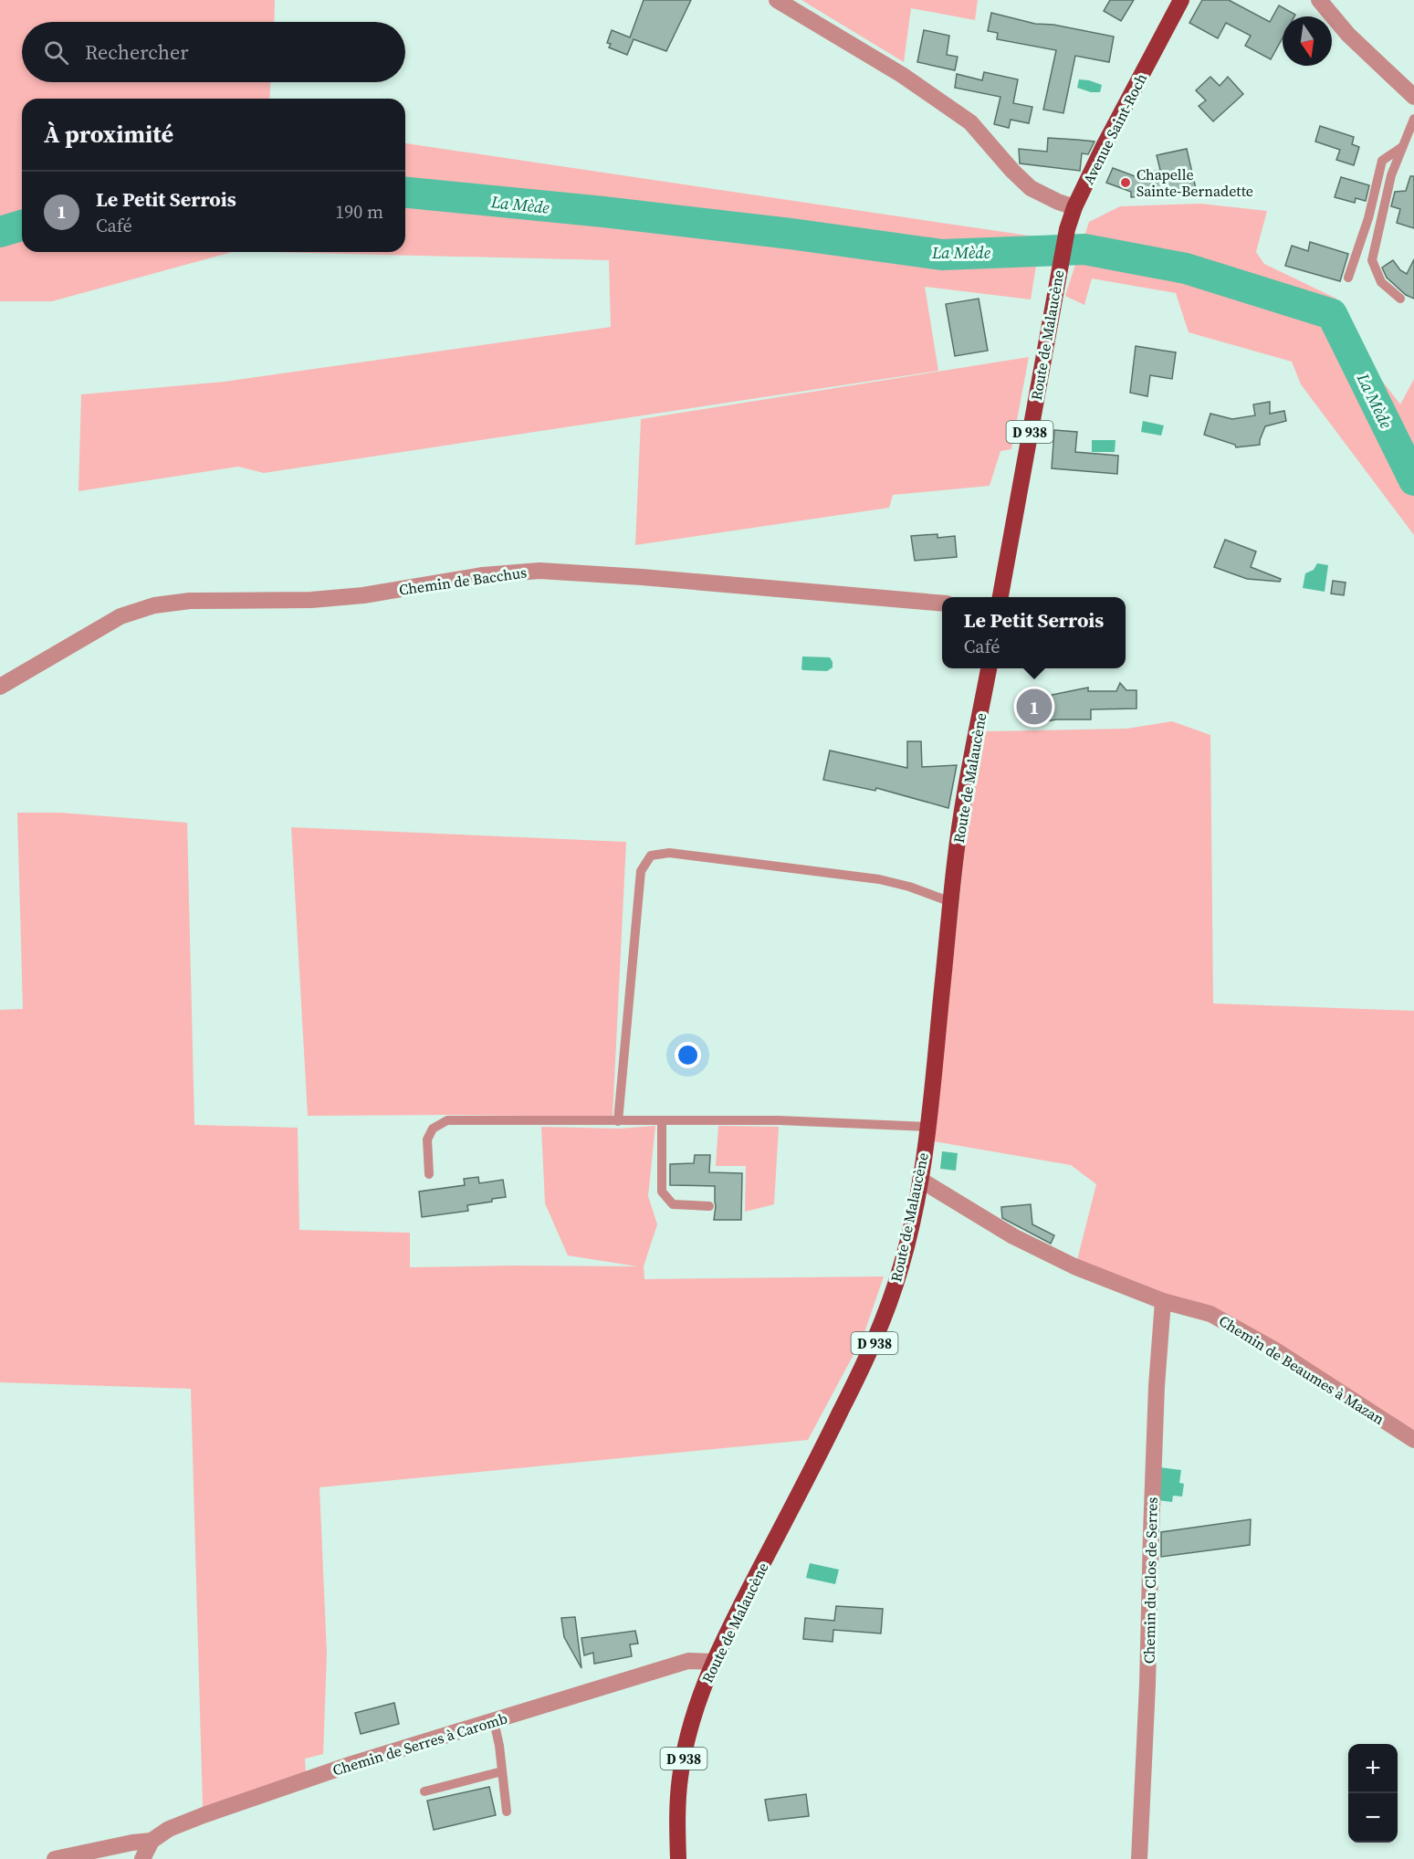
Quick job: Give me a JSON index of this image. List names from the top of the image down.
{
  "streets": {
    "main road": ["Avenue Saint-Roch", "Route de Malaucène", "D 938"],
    "street": [
      "Chemin de Bacchus",
      "Chemin de Beaumes à Mazan",
      "Chemin du Clos de Serres",
      "Chemin de Serres à Caromb"
    ]
  },
  "crossings": [
    ["Avenue Saint-Roch", "Route de Malaucène"],
    ["Route de Malaucène", "Chemin de Beaumes à Mazan"],
    ["Route de Malaucène", "Chemin de Serres à Caromb"],
    ["Chemin de Beaumes à Mazan", "Chemin du Clos de Serres"]
  ],
  "water": ["La Mède"],
  "places": ["Chapelle Sainte-Bernadette"],
  "north": "bottom",
  "page": {
    "search": "Rechercher",
    "heading": "À proximité",
    "list": [
      {
        "mark": "1",
        "name": "Le Petit Serrois",
        "note": "Café",
        "value": "190 m"
      }
    ],
    "popup": ["Le Petit Serrois", "Café"],
    "pins": "1",
    "map_buttons": ["+", "−"]
  }
}
